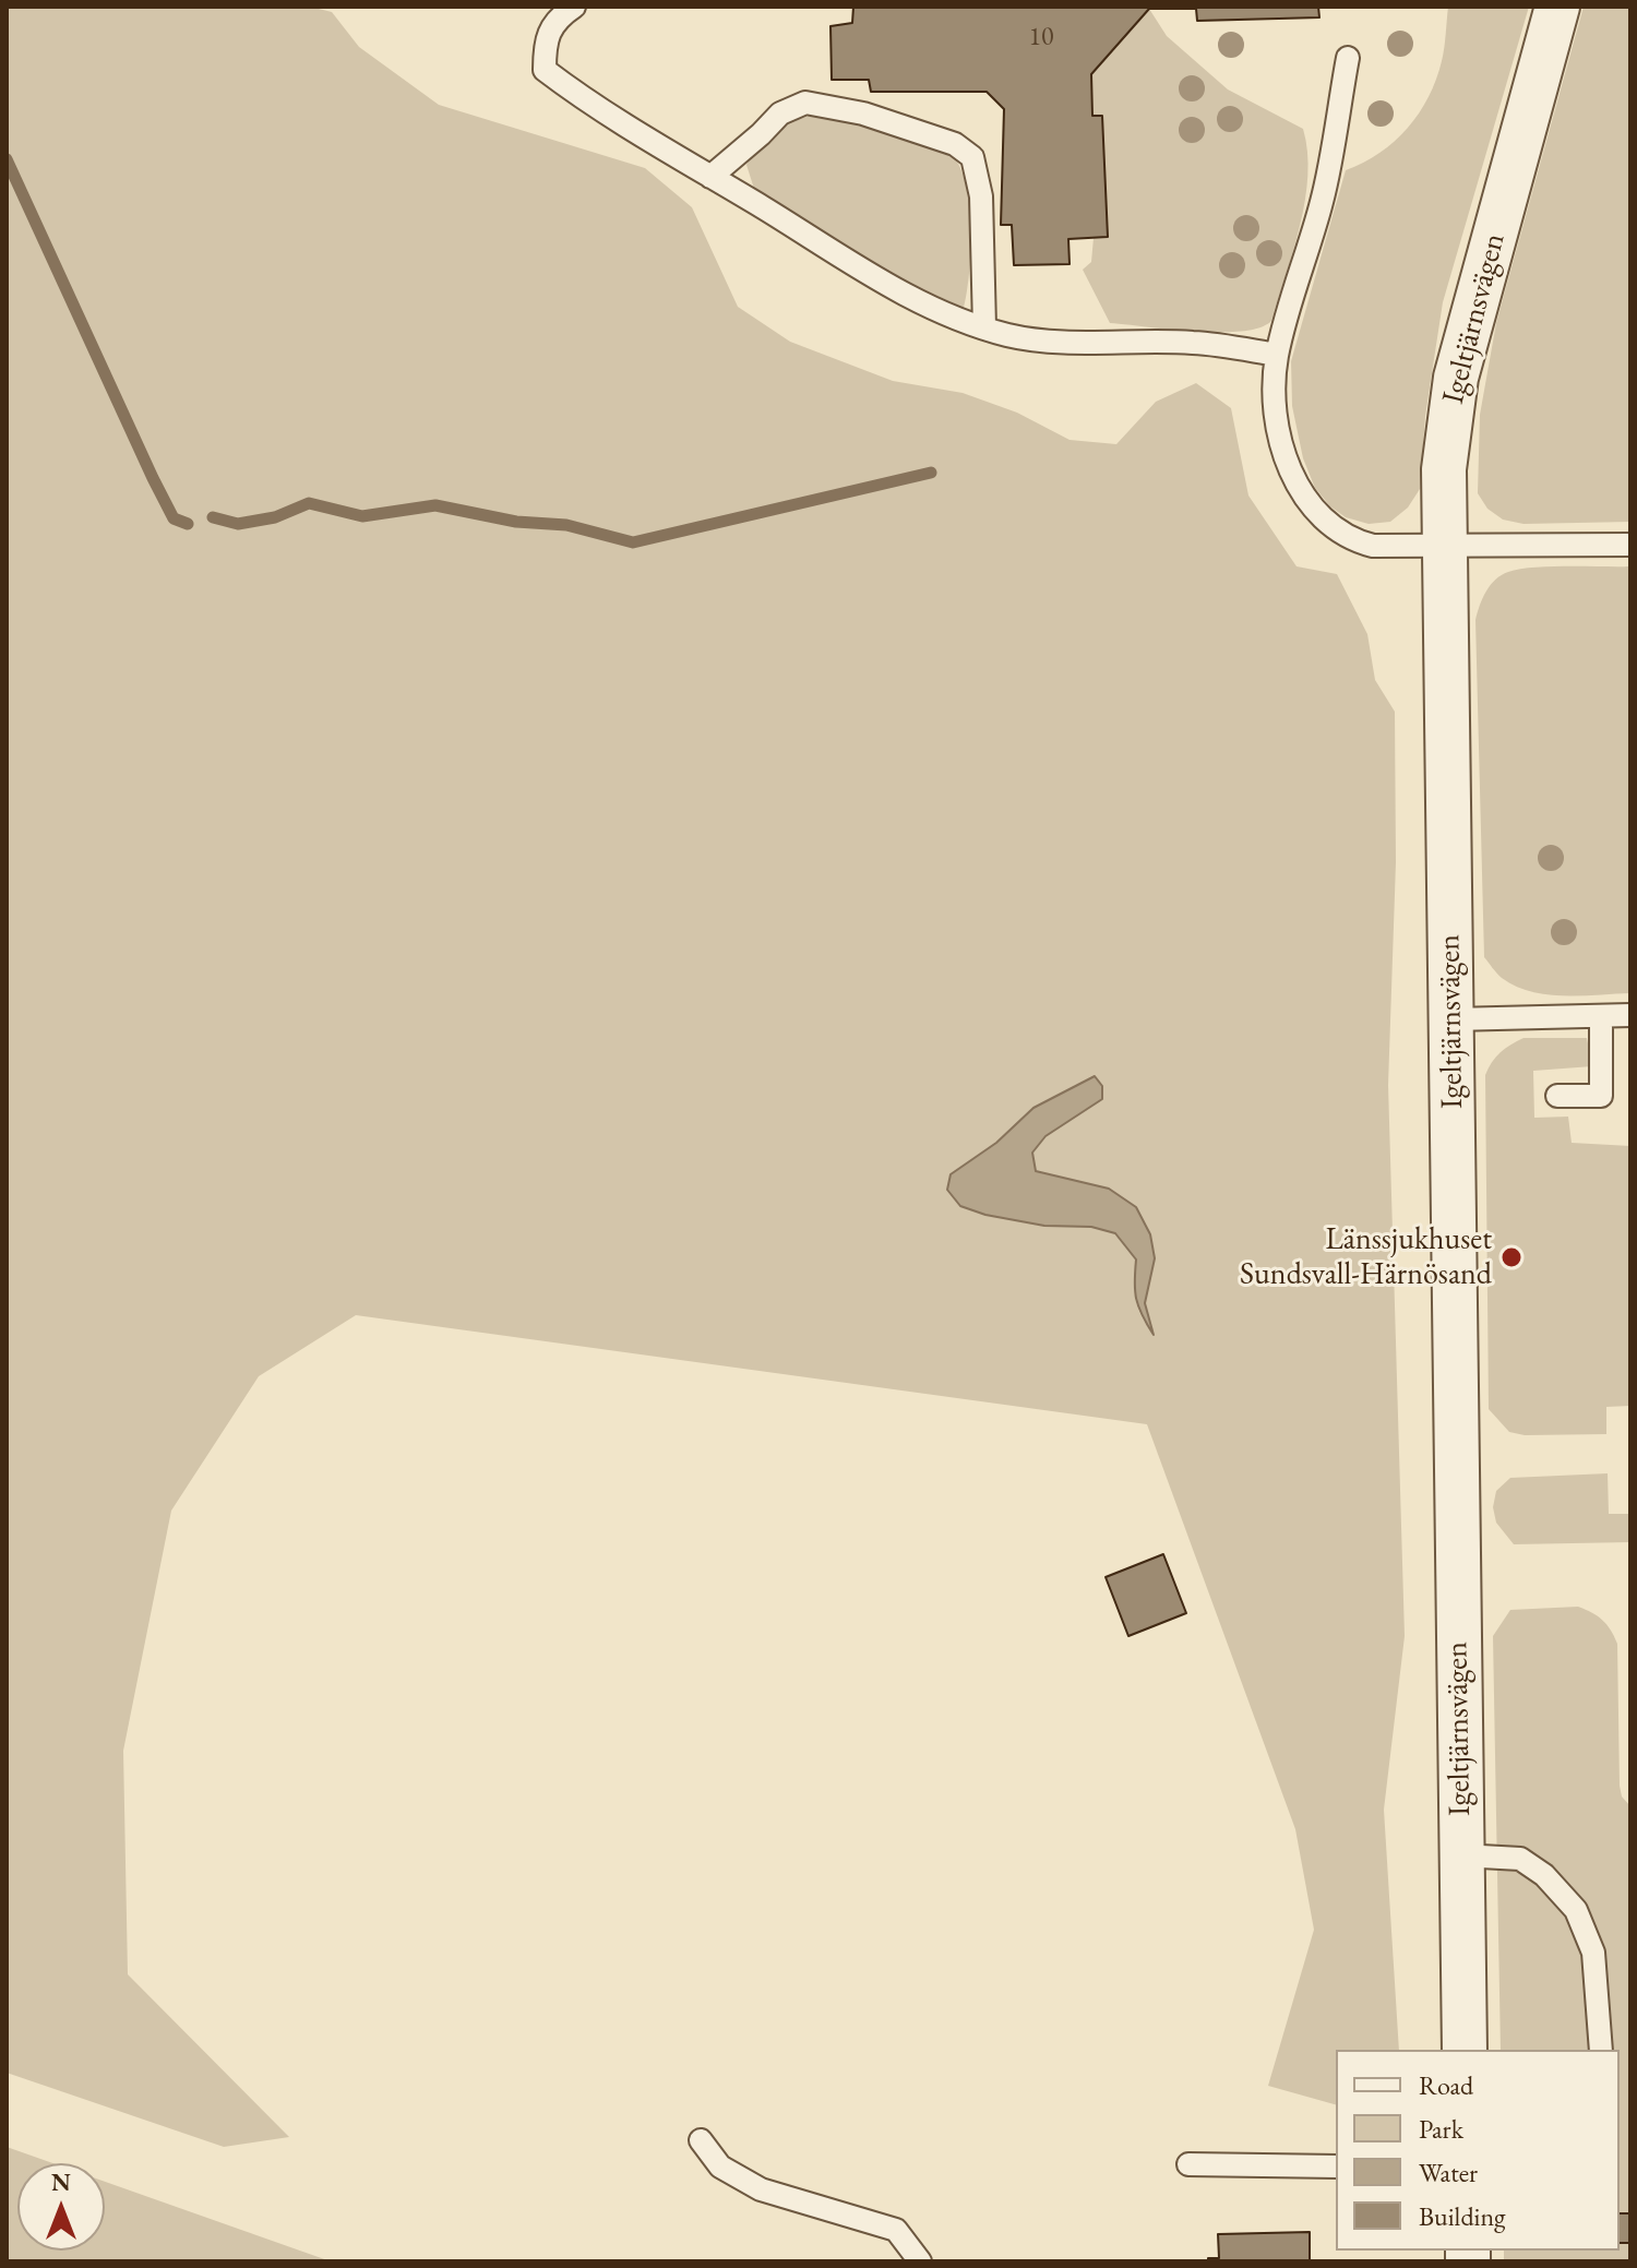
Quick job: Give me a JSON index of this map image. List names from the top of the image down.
{
  "streets": {
    "street": ["Igeltjärnsvägen"]
  },
  "places": ["Länssjukhuset Sundsvall-Härnösand"],
  "house_numbers": ["10"],
  "legend": [
    "Road",
    "Park",
    "Water",
    "Building"
  ],
  "north": "top"
}
